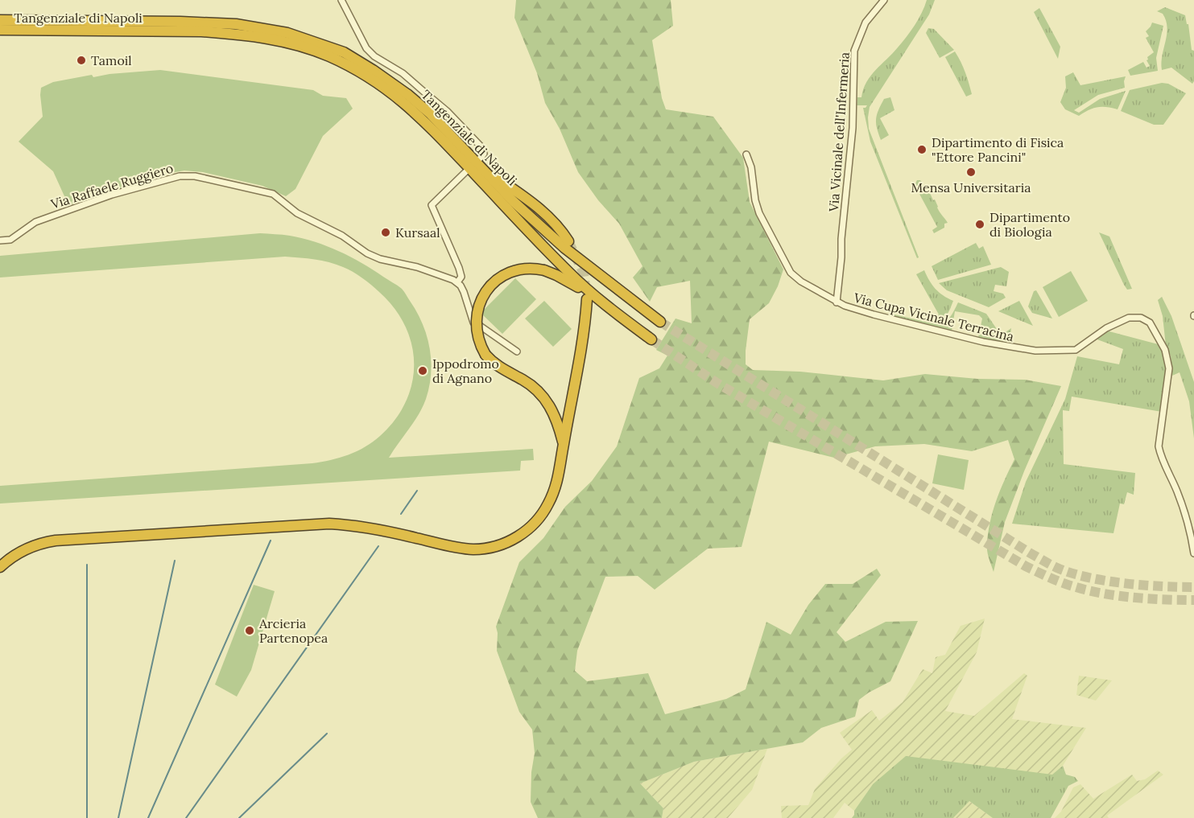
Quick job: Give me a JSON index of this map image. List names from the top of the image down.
{
  "streets": {
    "highway": ["Tangenziale di Napoli"],
    "street": ["Via Vicinale dell'Infermeria", "Via Raffaele Ruggiero", "Via Cupa Vicinale Terracina"]
  },
  "crossings": [
    ["Via Vicinale dell'Infermeria", "Via Cupa Vicinale Terracina"]
  ],
  "places": [
    "Tamoil",
    "Dipartimento di Fisica \"Ettore Pancini\"",
    "Mensa Universitaria",
    "Dipartimento di Biologia",
    "Kursaal",
    "Ippodromo di Agnano",
    "Arcieria Partenopea"
  ]
}
